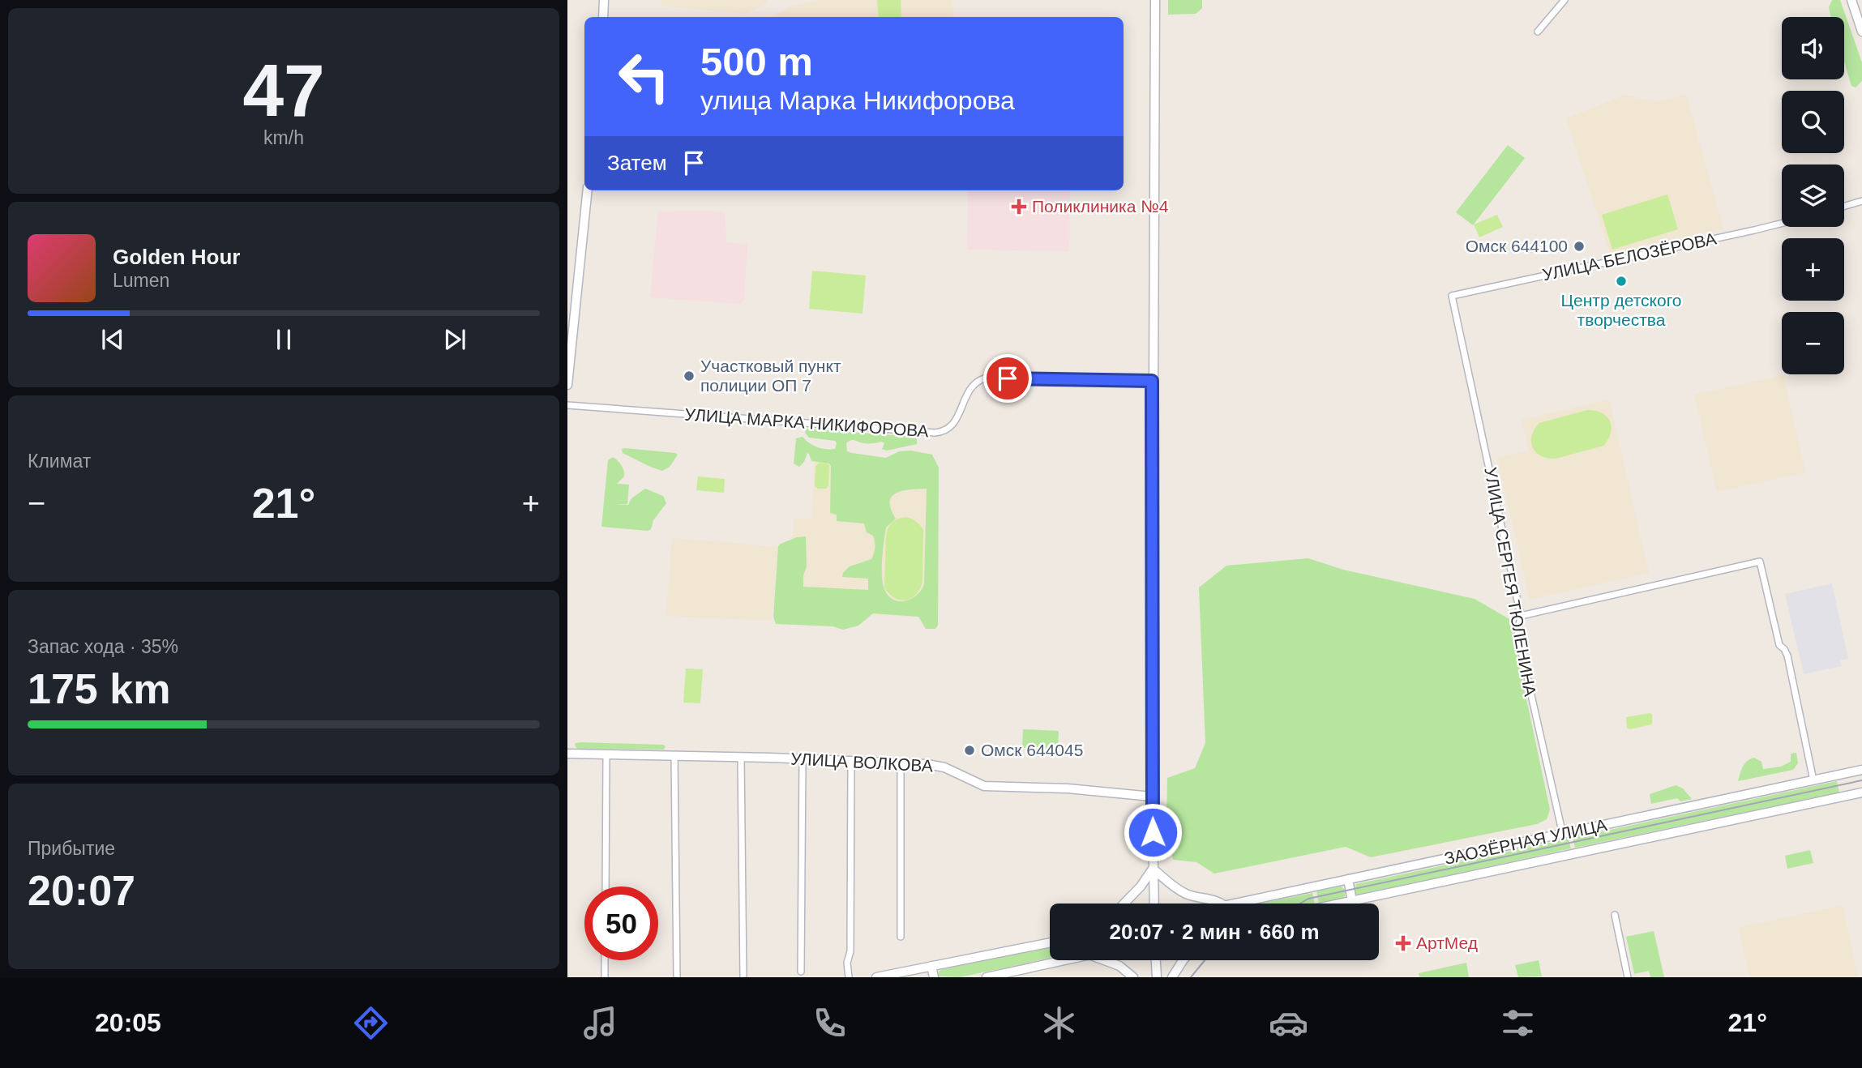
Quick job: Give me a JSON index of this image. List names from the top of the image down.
{
  "streets": {
    "main road": ["УЛИЦА ВОЛКОВА", "ЗАОЗЁРНАЯ УЛИЦА"],
    "street": ["УЛИЦА БЕЛОЗЁРОВА", "УЛИЦА МАРКА НИКИФОРОВА", "УЛИЦА СЕРГЕЯ ТЮЛЕНИНА"]
  },
  "crossings": [
    ["УЛИЦА БЕЛОЗЁРОВА", "УЛИЦА СЕРГЕЯ ТЮЛЕНИНА"],
    ["УЛИЦА СЕРГЕЯ ТЮЛЕНИНА", "ЗАОЗЁРНАЯ УЛИЦА"]
  ],
  "places": {
    "health": ["Поликлиника №4", "АртМед"],
    "other": [
      "Омск 644100",
      "Центр детского творчества",
      "Участковый пункт полиции ОП 7",
      "Омск 644045"
    ]
  },
  "page": {
    "tile": [
      ["47", "km/h"],
      "Климат",
      ["Запас хода · 35%", "175 km"],
      ["Прибытие", "20:07"]
    ],
    "map_buttons": ["+", "−"],
    "turn": ["500 m", "улица Марка Никифорова"],
    "then": "Затем",
    "song": ["Golden Hour", "Lumen"],
    "heat": ["−", "21°", "+"],
    "limit": "50",
    "trip": "20:07 · 2 мин · 660 m",
    "tabs": ["20:05", "21°"]
  }
}
